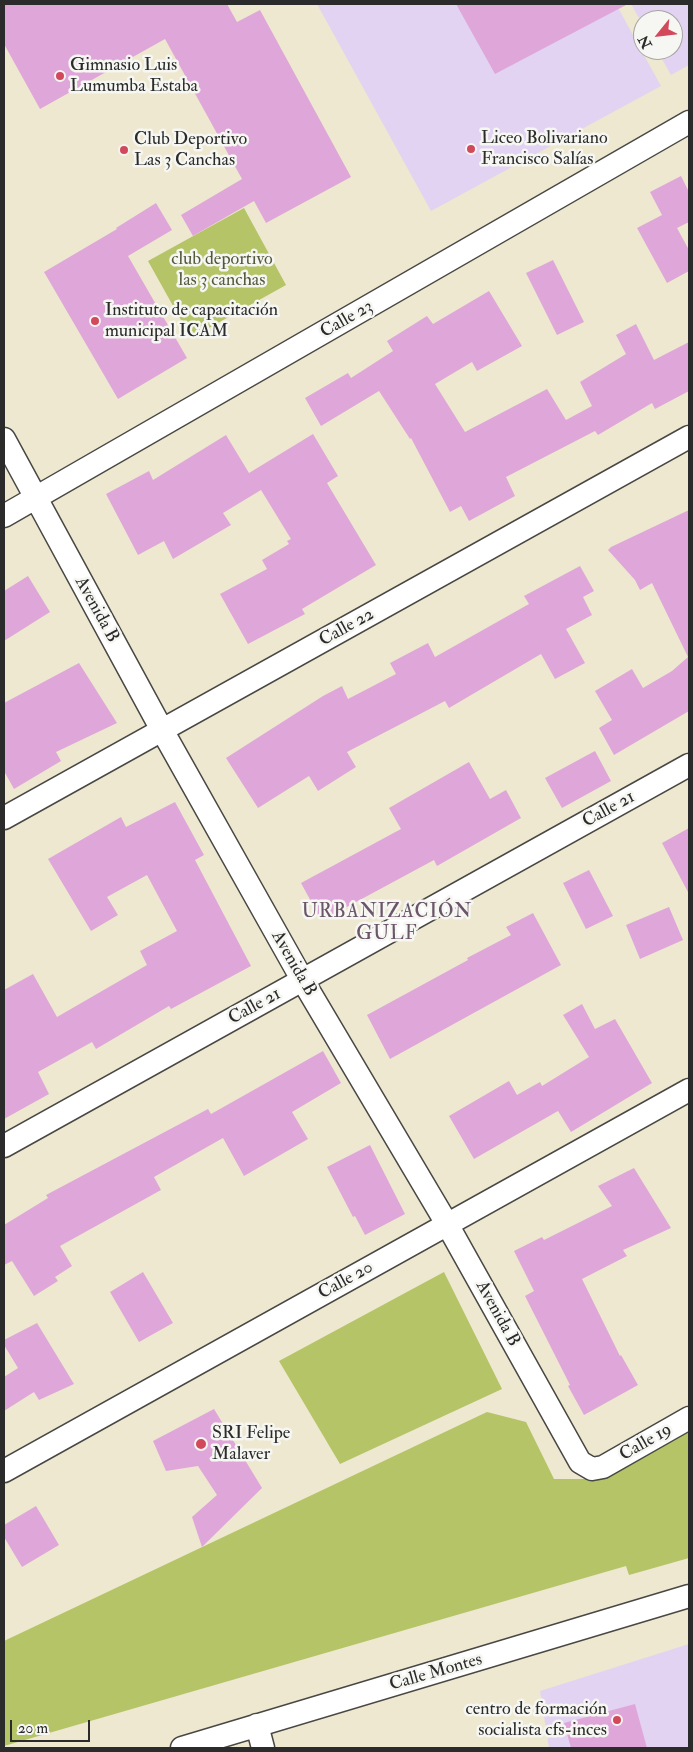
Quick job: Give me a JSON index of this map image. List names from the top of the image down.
{
  "streets": {
    "street": [
      "Calle 23",
      "Avenida B",
      "Calle 22",
      "Calle 21",
      "Calle 20",
      "Calle 19",
      "Calle Montes"
    ]
  },
  "crossings": [
    ["Calle 23", "Avenida B"],
    ["Avenida B", "Calle 22"],
    ["Avenida B", "Calle 21"],
    ["Avenida B", "Calle 20"],
    ["Avenida B", "Calle 19"]
  ],
  "districts": ["URBANIZACIÓN GULF"],
  "parks": ["club deportivo las 3 canchas"],
  "places": [
    "Gimnasio Luis Lumumba Estaba",
    "Liceo Bolivariano Francisco Salías",
    "Club Deportivo Las 3 Canchas",
    "Instituto de capacitación municipal ICAM",
    "SRI Felipe Malaver",
    "centro de formación socialista cfs-inces"
  ],
  "scale_bar": "20 m",
  "north": "bottom left"
}
